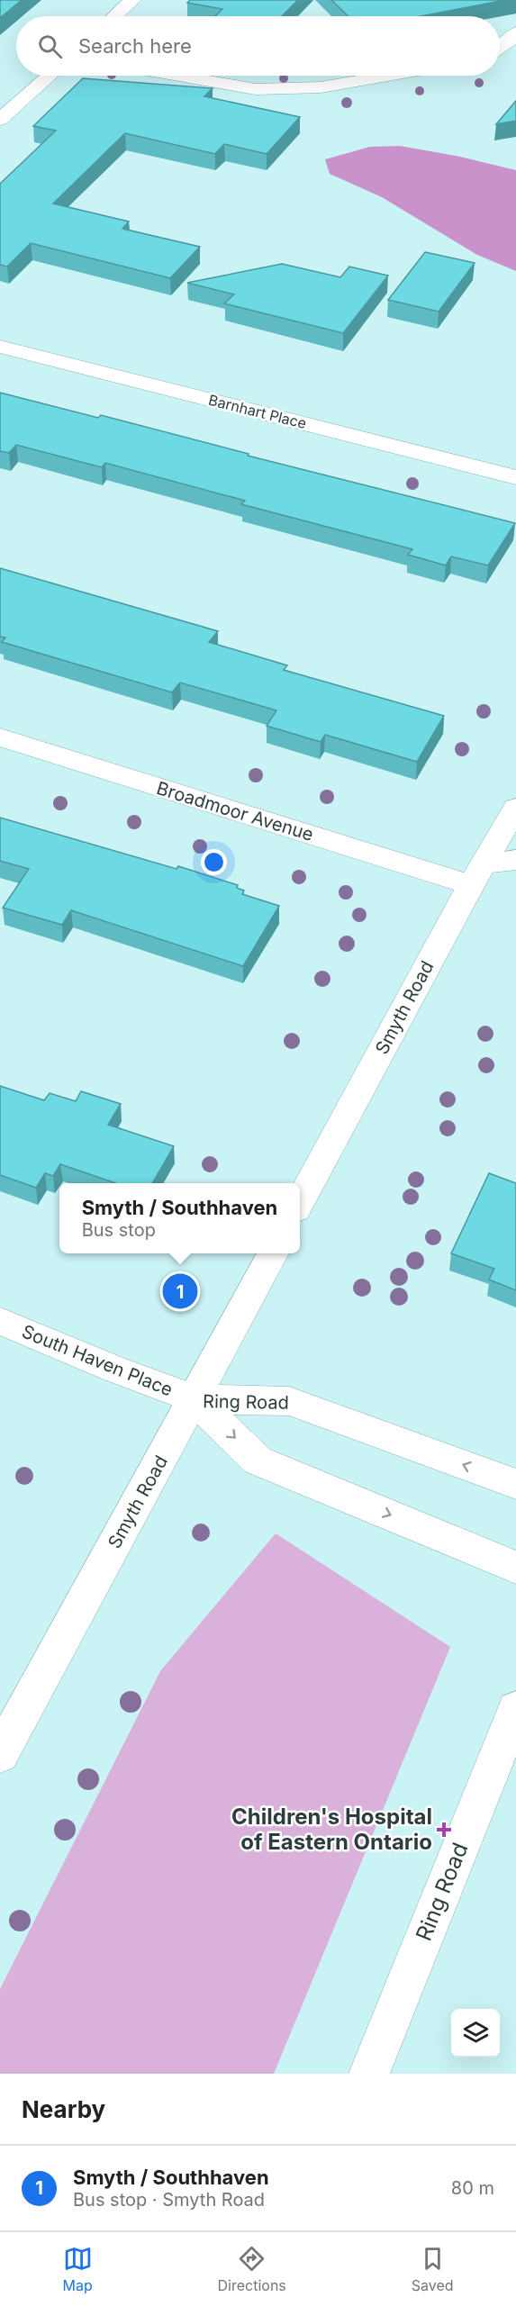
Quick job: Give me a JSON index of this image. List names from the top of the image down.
{
  "streets": {
    "street": [
      "Barnhart Place",
      "Broadmoor Avenue",
      "Smyth Road",
      "South Haven Place",
      "Ring Road"
    ]
  },
  "crossings": [
    ["Broadmoor Avenue", "Smyth Road"],
    ["Smyth Road", "South Haven Place"],
    ["Smyth Road", "Ring Road"],
    ["South Haven Place", "Ring Road"]
  ],
  "places": {
    "health": ["Children's Hospital of Eastern Ontario"]
  },
  "page": {
    "search": "Search here",
    "popup": ["Smyth / Southhaven", "Bus stop"],
    "pins": "1",
    "heading": "Nearby",
    "list": [
      {
        "mark": "1",
        "name": "Smyth / Southhaven",
        "note": "Bus stop · Smyth Road",
        "value": "80 m"
      }
    ],
    "nav": ["Map", "Directions", "Saved"]
  }
}
